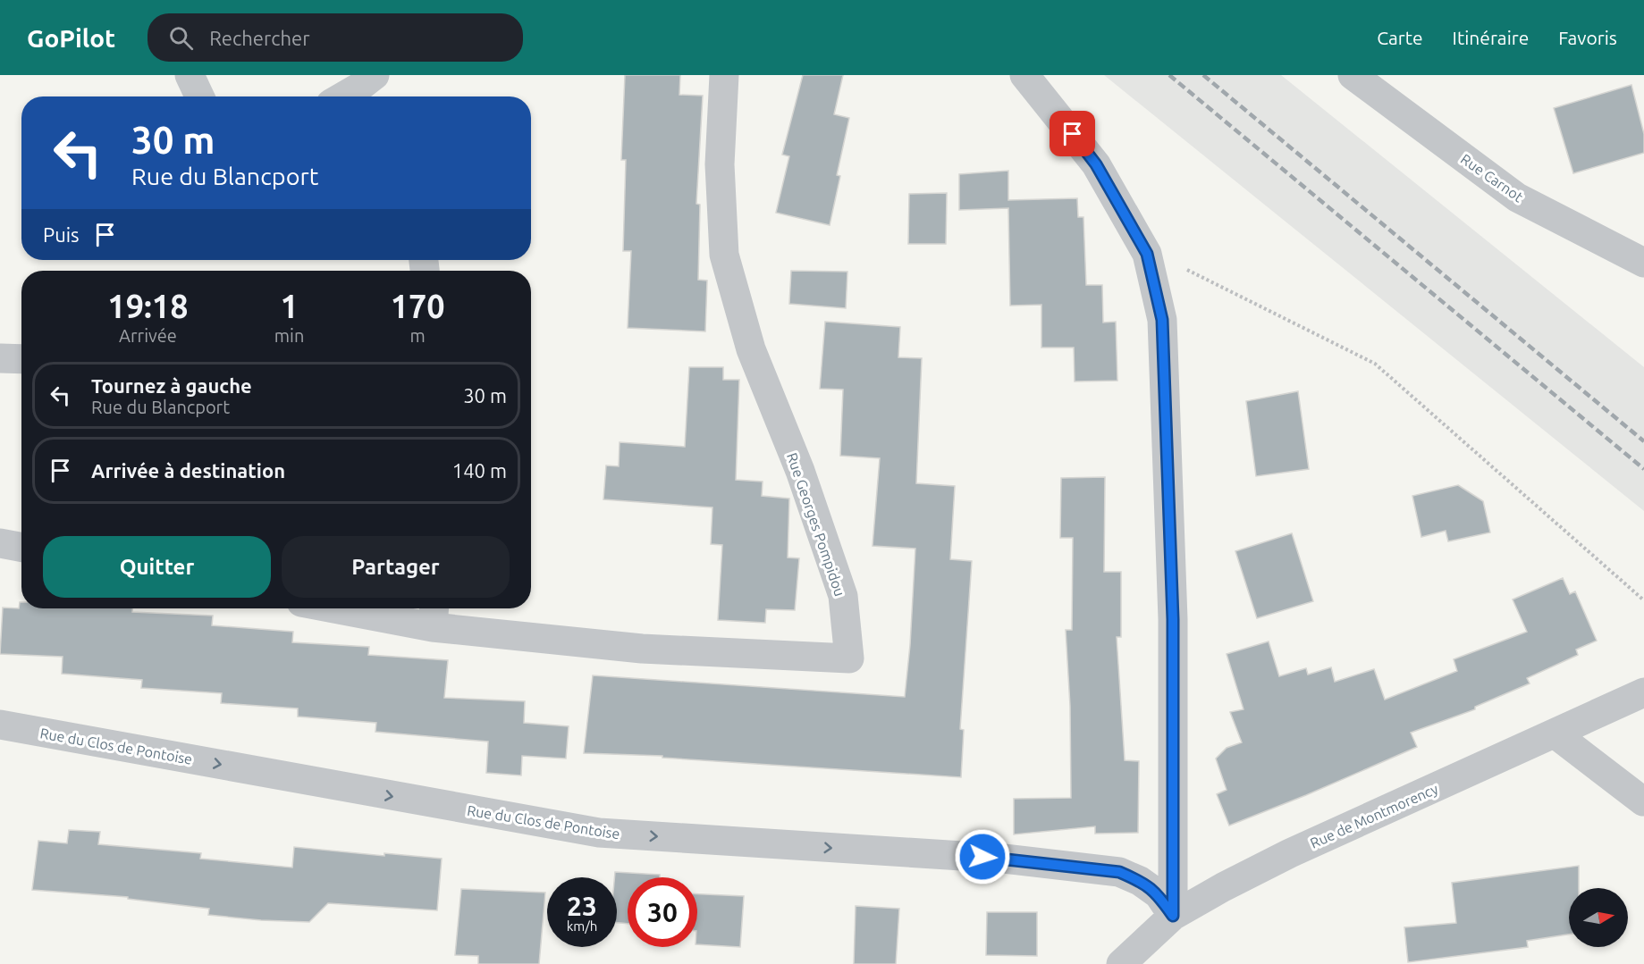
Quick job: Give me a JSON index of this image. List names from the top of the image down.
{
  "streets": {
    "street": [
      "Rue Carnot",
      "Rue Georges Pompidou",
      "Rue du Clos de Pontoise",
      "Rue de Montmorency"
    ]
  },
  "crossings": [
    ["Rue du Clos de Pontoise", "Rue de Montmorency"]
  ],
  "one_way": ["Rue du Clos de Pontoise"],
  "north": "right",
  "page": {
    "header": "GoPilot",
    "search": "Rechercher",
    "nav": ["Carte", "Itinéraire", "Favoris"],
    "turn": ["30 m", "Rue du Blancport"],
    "then": "Puis",
    "eta": [
      "19:18",
      "Arrivée",
      "1",
      "min",
      "170",
      "m"
    ],
    "list": [
      {
        "name": "Tournez à gauche",
        "note": "Rue du Blancport",
        "value": "30 m"
      },
      {
        "name": "Arrivée à destination",
        "value": "140 m"
      }
    ],
    "buttons": ["Quitter", "Partager"],
    "speed": "23 km/h",
    "limit": "30"
  }
}
